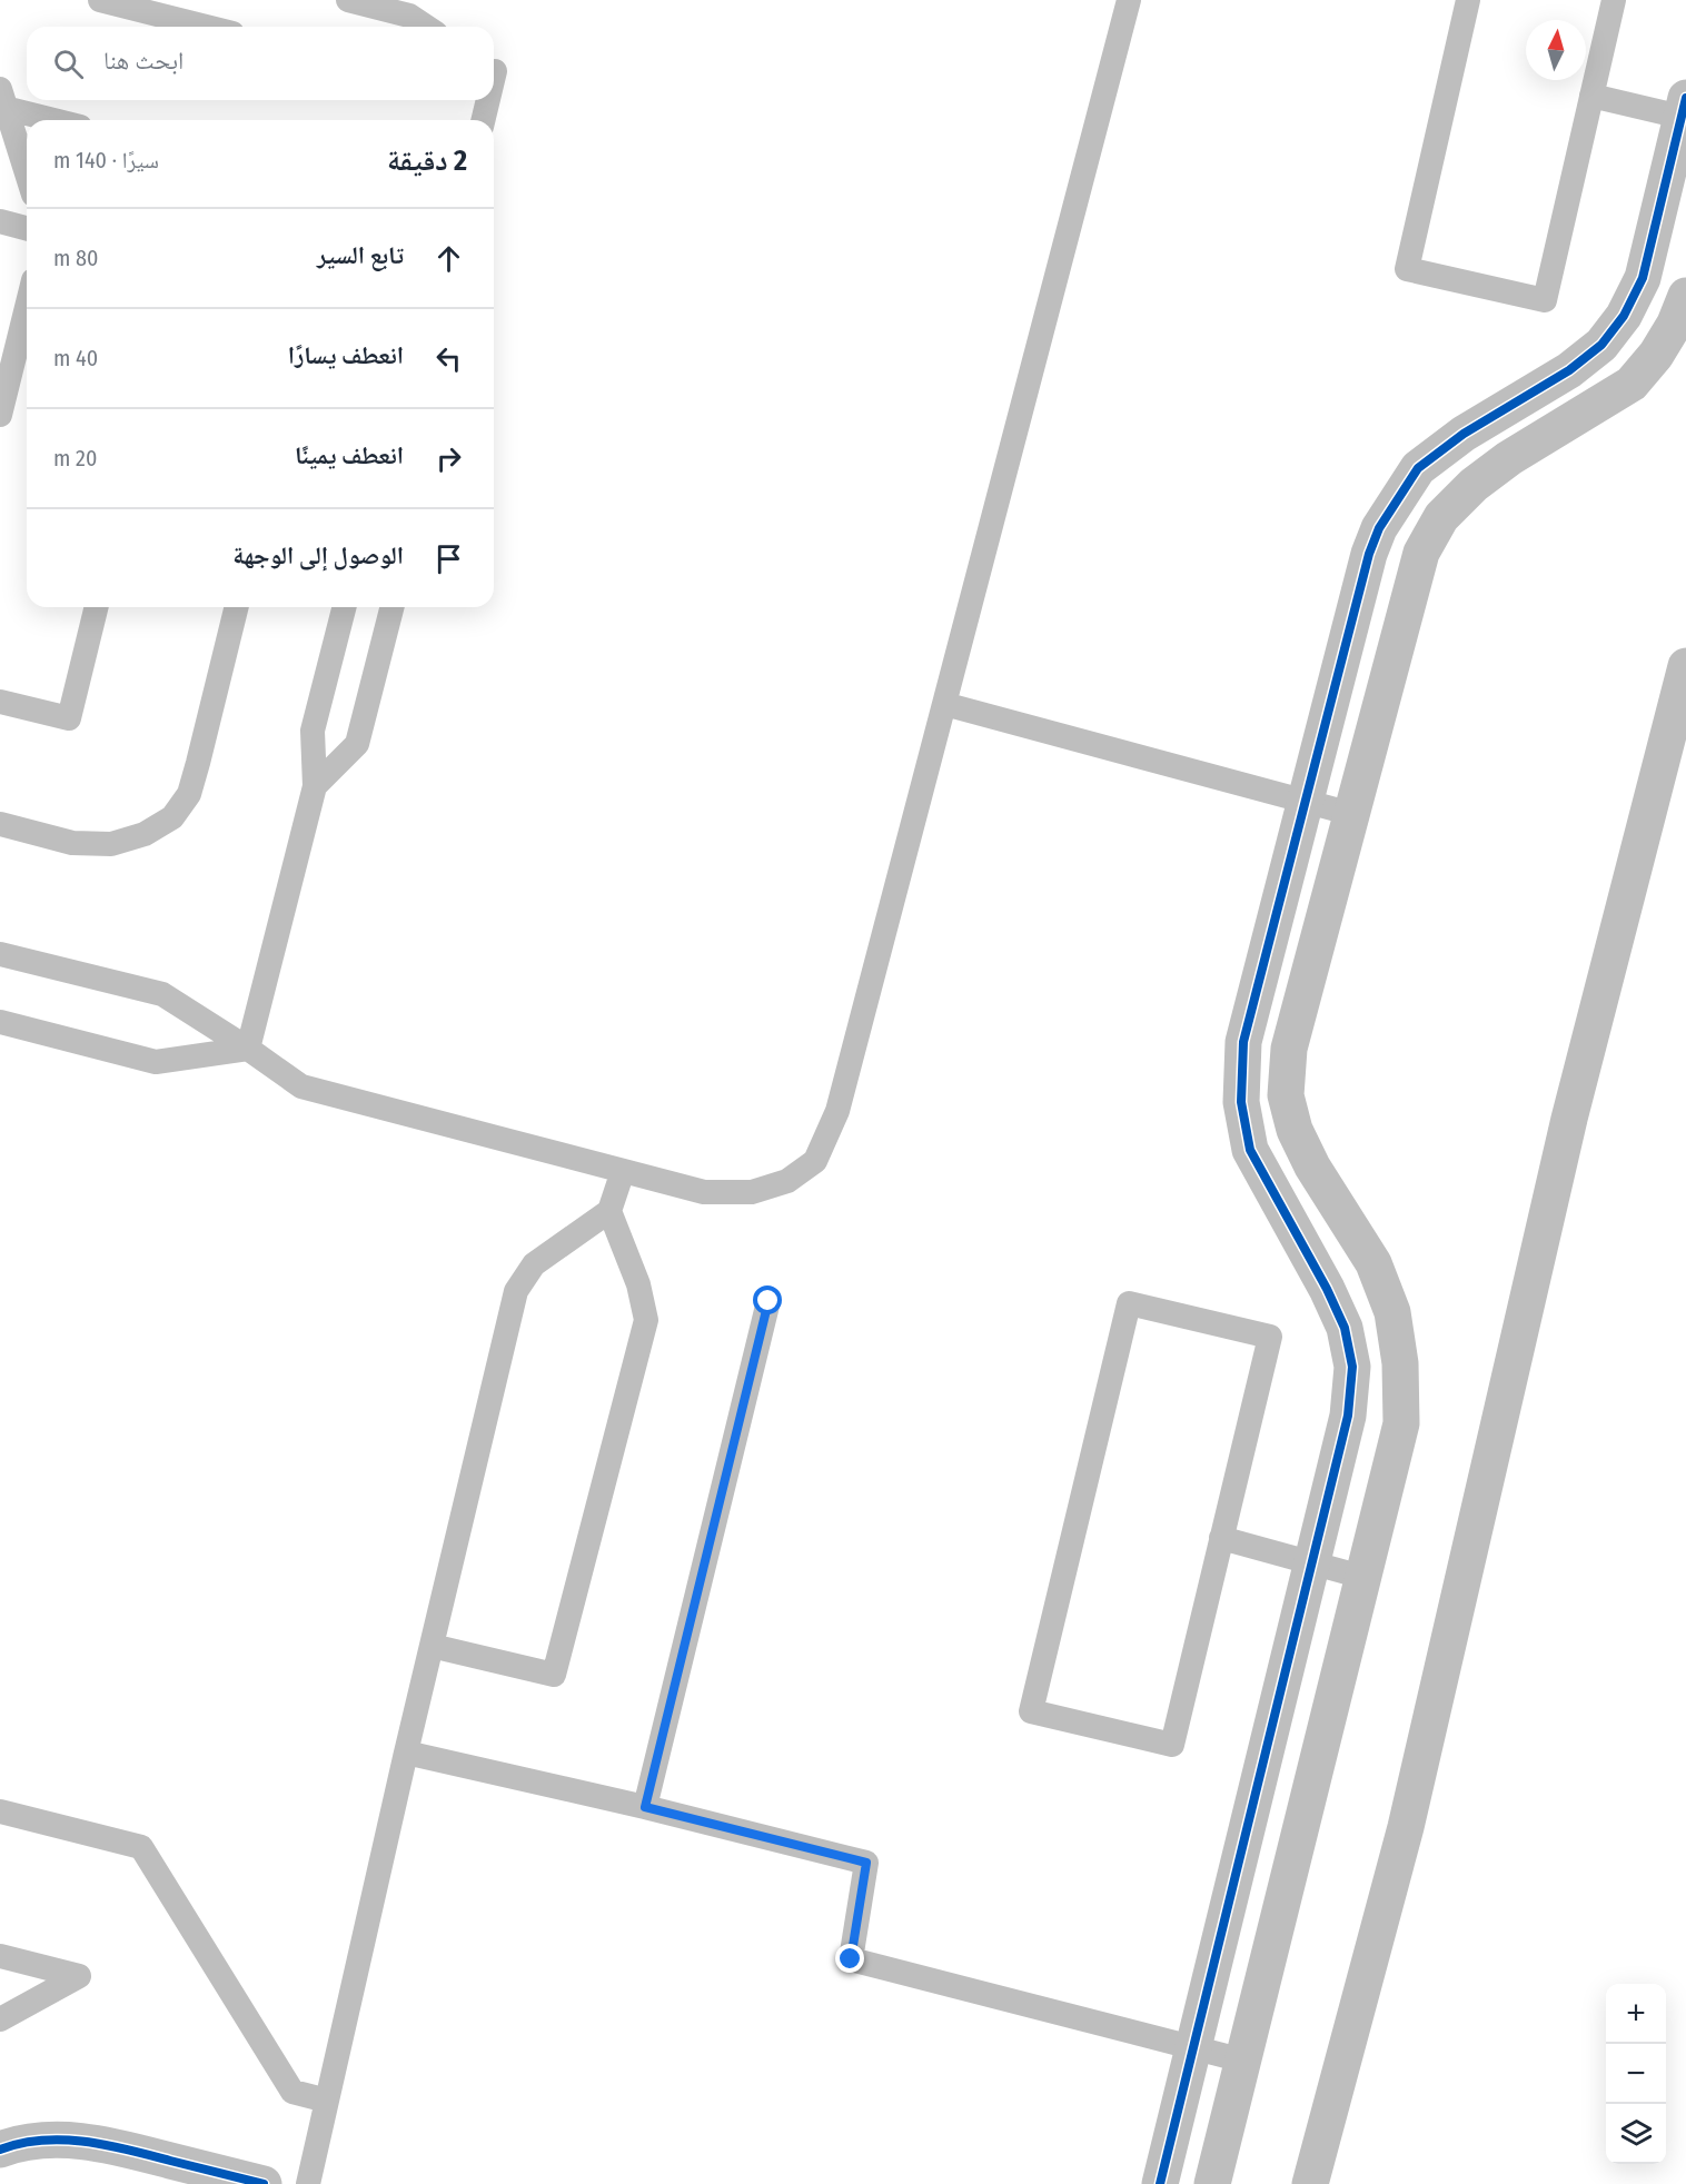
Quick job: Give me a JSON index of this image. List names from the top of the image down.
{
  "north": "top",
  "page": {
    "search": "ابحث هنا",
    "heading": ["2 دقيقة", "سيرًا · 140 m"],
    "list": [
      ["تابع السير", "80 m"],
      ["انعطف يسارًا", "40 m"],
      ["انعطف يمينًا", "20 m"],
      "الوصول إلى الوجهة"
    ],
    "map_buttons": ["+", "−"]
  }
}
